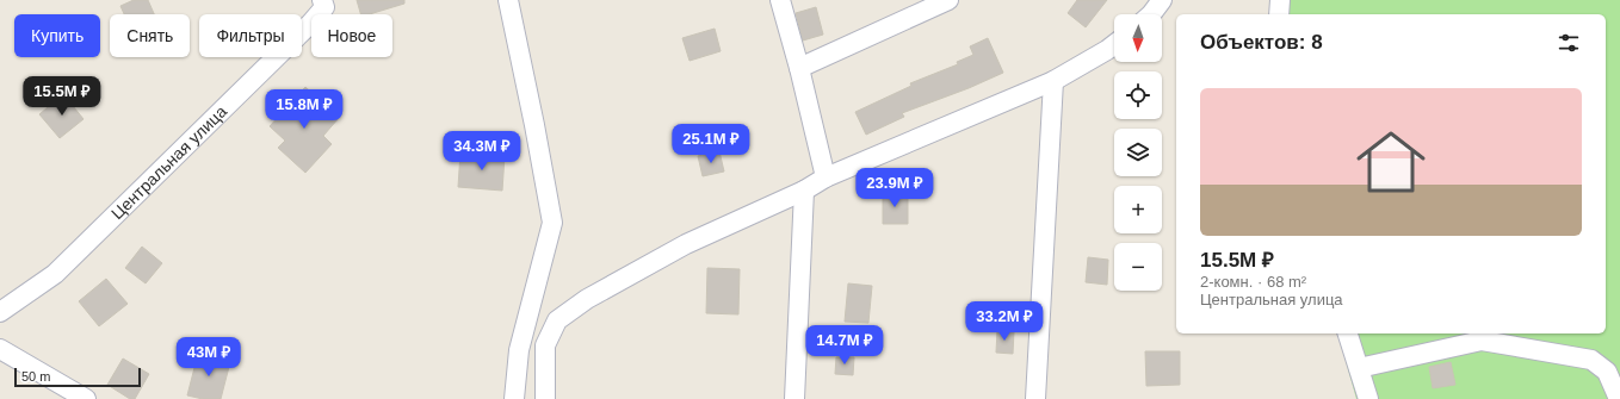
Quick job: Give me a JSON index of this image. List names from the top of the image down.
{
  "streets": {
    "street": ["Центральная улица"]
  },
  "scale_bar": "50 m",
  "north": "bottom",
  "page": {
    "map_buttons": ["+", "−"],
    "chip": [
      "Купить",
      "Снять",
      "Фильтры",
      "Новое"
    ],
    "heading": "Объектов: 8",
    "list": [
      {
        "name": "15.5M ₽",
        "note": "2-комн. · 68 m² · Центральная улица"
      }
    ],
    "price": [
      "15.5M ₽",
      "15.8M ₽",
      "25.1M ₽",
      "34.3M ₽",
      "23.9M ₽",
      "33.2M ₽",
      "14.7M ₽",
      "43M ₽"
    ],
    "scale": "50 m"
  }
}
